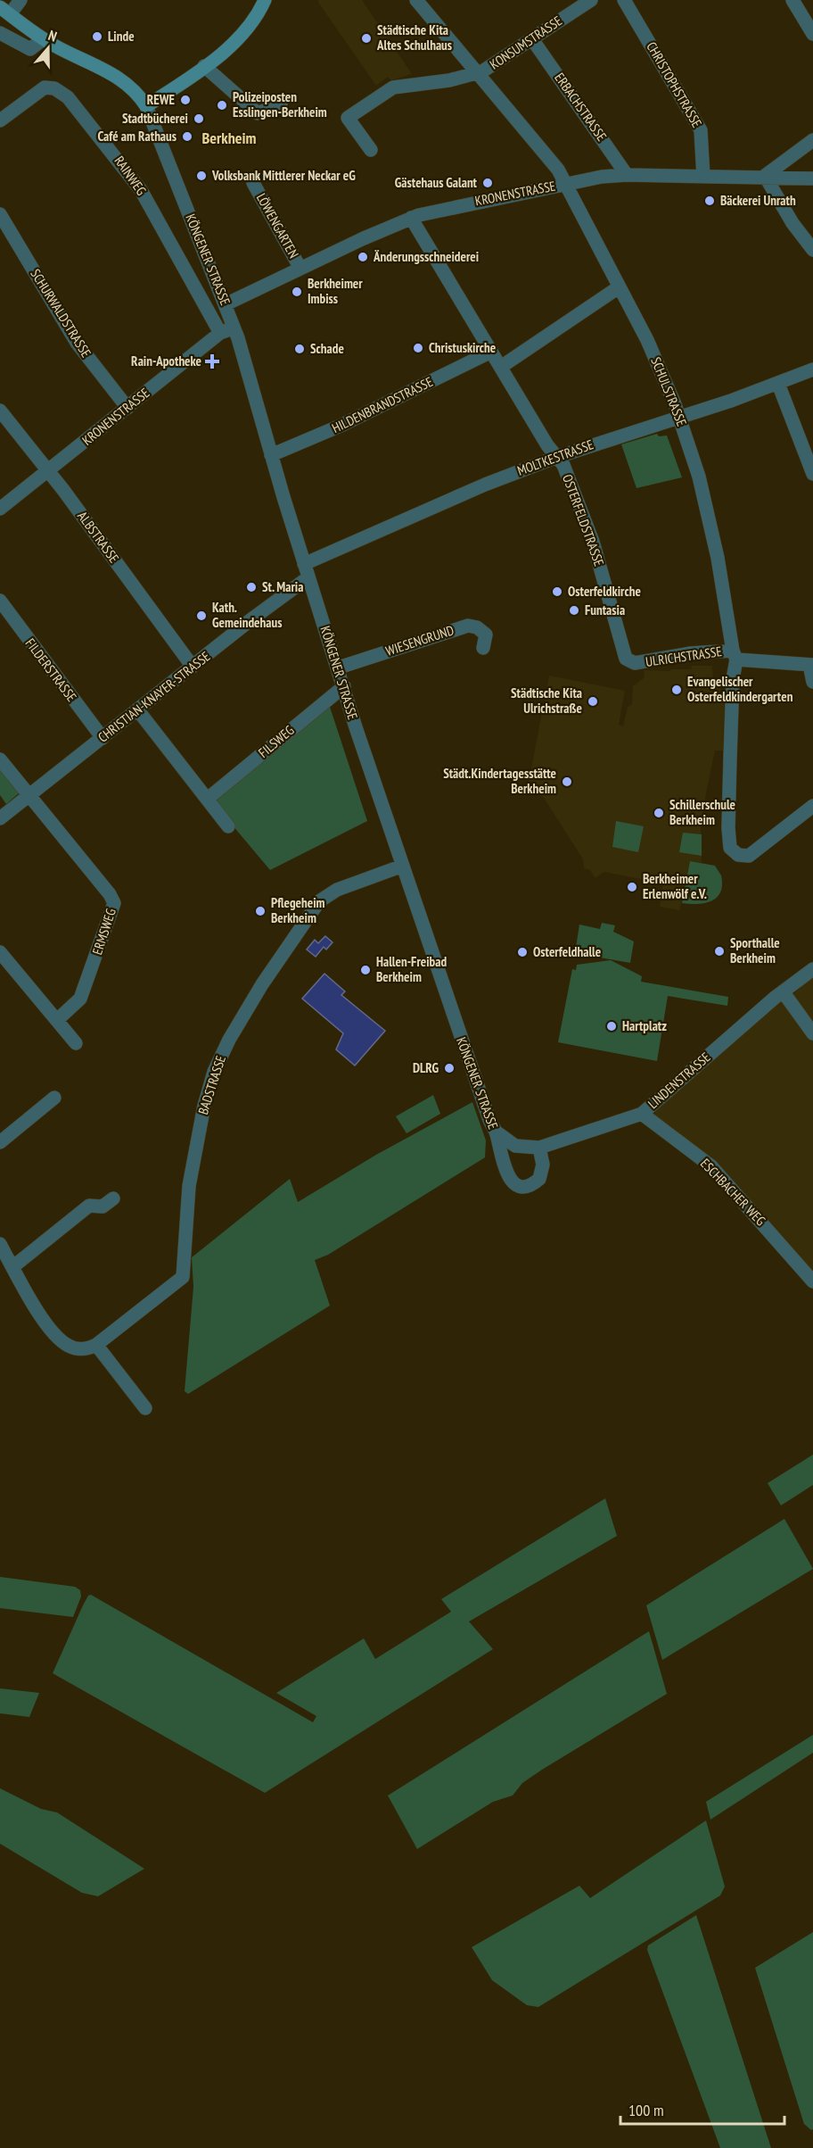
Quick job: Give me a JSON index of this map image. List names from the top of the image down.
{
  "streets": {
    "street": [
      "KONSUMSTRASSE",
      "CHRISTOPHSTRASSE",
      "ERBACHSTRASSE",
      "RAINWEG",
      "KRONENSTRASSE",
      "LÖWENGARTEN",
      "KÖNGENER STRASSE",
      "SCHURWALDSTRASSE",
      "SCHULSTRASSE",
      "HILDENBRANDSTRASSE",
      "MOLTKESTRASSE",
      "OSTERFELDSTRASSE",
      "ALBSTRASSE",
      "WIESENGRUND",
      "ULRICHSTRASSE",
      "FILDERSTRASSE",
      "CHRISTIAN-KNAYER-STRASSE",
      "FILSWEG",
      "ERMSWEG",
      "LINDENSTRASSE",
      "BADSTRASSE",
      "ESCHBACHER WEG"
    ]
  },
  "crossings": [
    ["KONSUMSTRASSE", "ERBACHSTRASSE"],
    ["KONSUMSTRASSE", "SCHULSTRASSE"],
    ["CHRISTOPHSTRASSE", "KRONENSTRASSE"],
    ["ERBACHSTRASSE", "KRONENSTRASSE"],
    ["RAINWEG", "KRONENSTRASSE"],
    ["KRONENSTRASSE", "LÖWENGARTEN"],
    ["KRONENSTRASSE", "KÖNGENER STRASSE"],
    ["KRONENSTRASSE", "SCHURWALDSTRASSE"],
    ["KRONENSTRASSE", "SCHULSTRASSE"],
    ["KRONENSTRASSE", "OSTERFELDSTRASSE"],
    ["KRONENSTRASSE", "ALBSTRASSE"],
    ["KÖNGENER STRASSE", "HILDENBRANDSTRASSE"],
    ["KÖNGENER STRASSE", "MOLTKESTRASSE"],
    ["KÖNGENER STRASSE", "WIESENGRUND"],
    ["KÖNGENER STRASSE", "CHRISTIAN-KNAYER-STRASSE"],
    ["KÖNGENER STRASSE", "FILSWEG"],
    ["KÖNGENER STRASSE", "LINDENSTRASSE"],
    ["KÖNGENER STRASSE", "BADSTRASSE"],
    ["SCHULSTRASSE", "MOLTKESTRASSE"],
    ["SCHULSTRASSE", "ULRICHSTRASSE"],
    ["HILDENBRANDSTRASSE", "OSTERFELDSTRASSE"],
    ["MOLTKESTRASSE", "OSTERFELDSTRASSE"],
    ["OSTERFELDSTRASSE", "ULRICHSTRASSE"],
    ["ALBSTRASSE", "CHRISTIAN-KNAYER-STRASSE"],
    ["FILDERSTRASSE", "CHRISTIAN-KNAYER-STRASSE"],
    ["CHRISTIAN-KNAYER-STRASSE", "ERMSWEG"],
    ["LINDENSTRASSE", "ESCHBACHER WEG"]
  ],
  "districts": ["Berkheim"],
  "places": {
    "other": [
      "Linde",
      "Städtische Kita Altes Schulhaus",
      "REWE",
      "Polizeiposten Esslingen-Berkheim",
      "Stadtbücherei",
      "Café am Rathaus",
      "Volksbank Mittlerer Neckar eG",
      "Gästehaus Galant",
      "Bäckerei Unrath",
      "Änderungsschneiderei",
      "Berkheimer Imbiss",
      "Christuskirche",
      "Schade",
      "St. Maria",
      "Osterfeldkirche",
      "Funtasia",
      "Kath. Gemeindehaus",
      "Evangelischer Osterfeldkindergarten",
      "Städtische Kita Ulrichstraße",
      "Städt.Kindertagesstätte Berkheim",
      "Schillerschule Berkheim",
      "Berkheimer Erlenwölf e.V.",
      "Pflegeheim Berkheim",
      "Sporthalle Berkheim",
      "Osterfeldhalle",
      "Hallen-Freibad Berkheim",
      "Hartplatz",
      "DLRG"
    ],
    "health": ["Rain-Apotheke"]
  },
  "scale_bar": "100 m",
  "north": "top"
}
